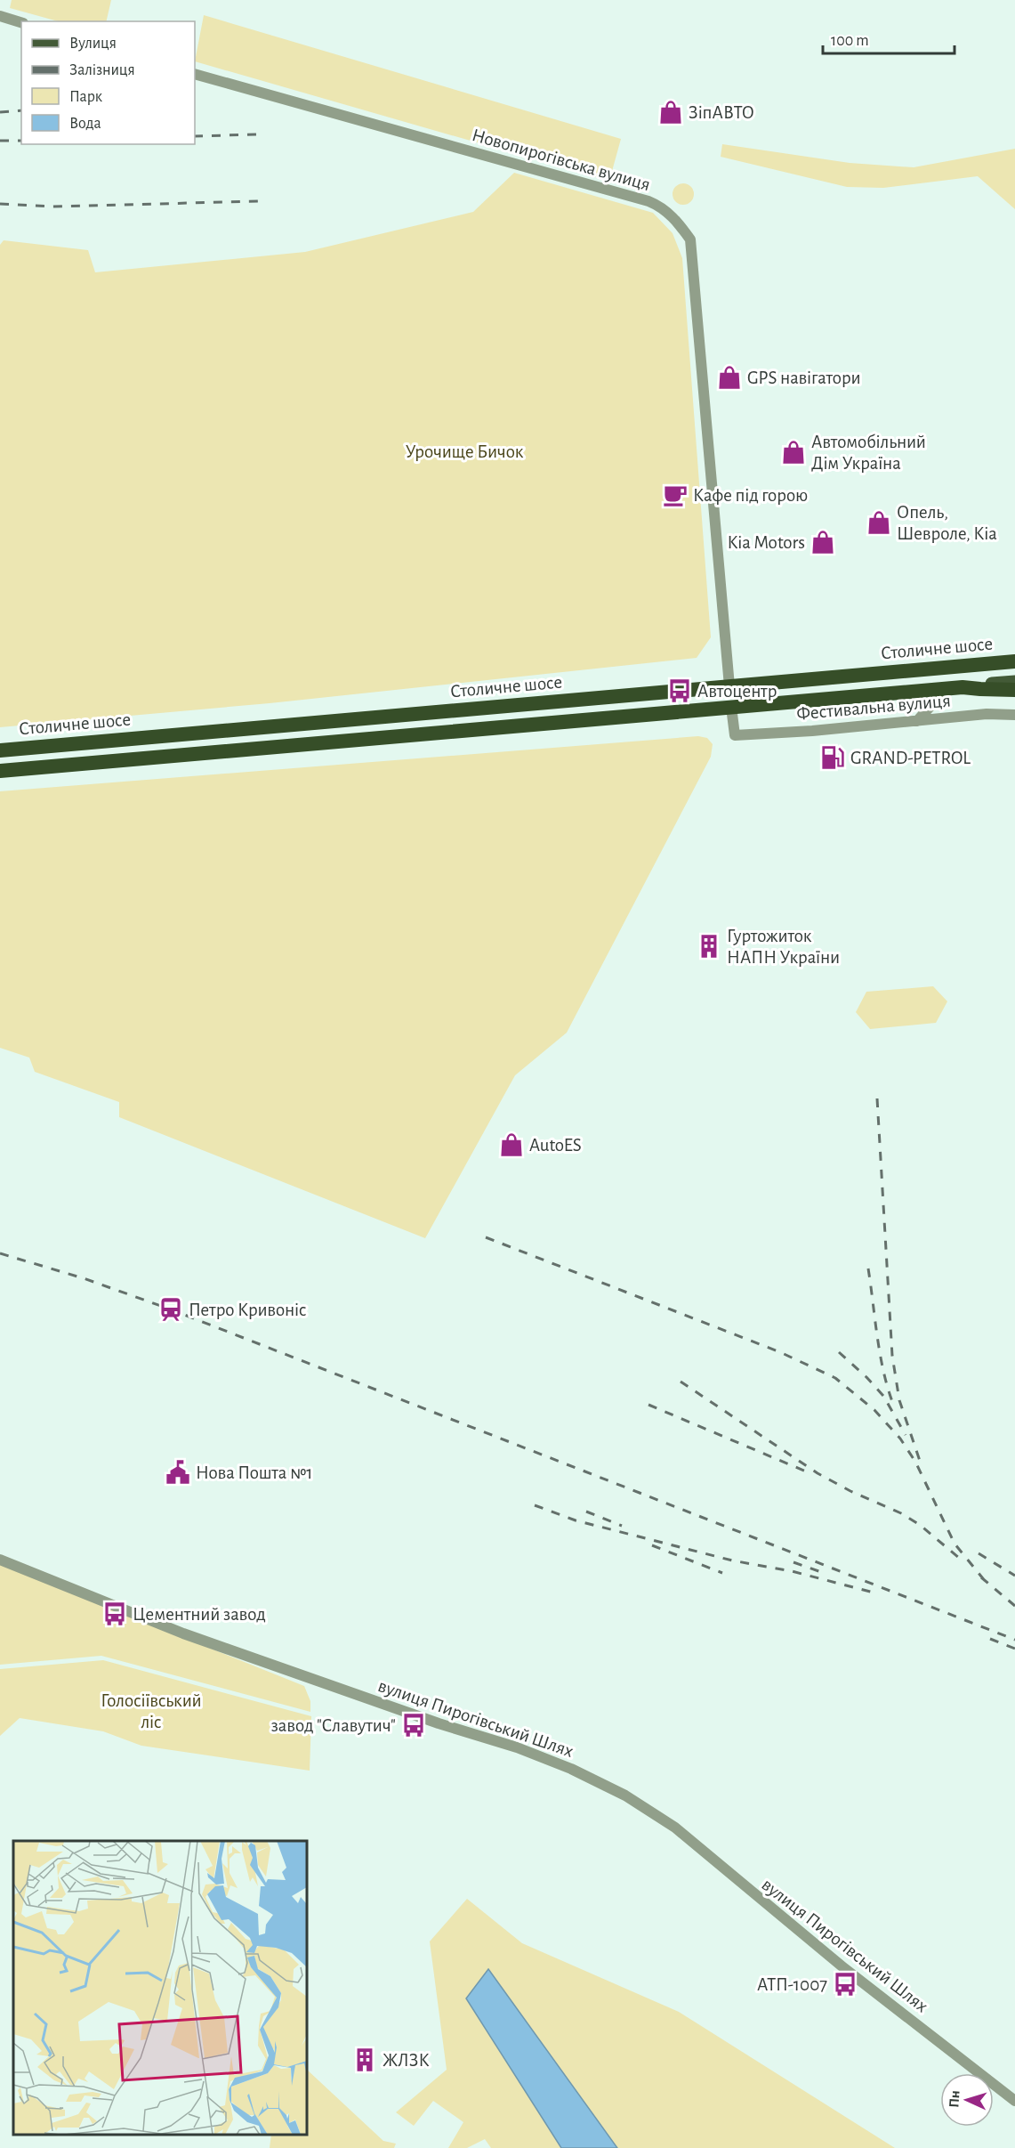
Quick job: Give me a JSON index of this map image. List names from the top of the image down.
{
  "streets": {
    "highway": ["Столичне шосе"],
    "street": ["Новопирогівська вулиця", "Фестивальна вулиця", "вулиця Пирогівський Шлях"]
  },
  "crossings": [
    ["Новопирогівська вулиця", "Столичне шосе"]
  ],
  "parks": ["Урочище Бичок", "Голосіївський ліс"],
  "places": {
    "shop": [
      "ЗіпАВТО",
      "GPS навігатори",
      "Автомобільний Дім Україна",
      "Опель, Шевроле, Кіа",
      "Kia Motors",
      "AutoES"
    ],
    "cafe": ["Кафе під горою"],
    "bus stop": [
      "Автоцентр",
      "Цементний завод",
      "завод \"Славутич\"",
      "АТП-1007"
    ],
    "fuel station": ["GRAND-PETROL"],
    "building": ["Гуртожиток НАПН України", "ЖЛЗК"],
    "station": ["Петро Кривоніс"],
    "public building": ["Нова Пошта №1"]
  },
  "legend": [
    "Вулиця",
    "Залізниця",
    "Парк",
    "Вода"
  ],
  "scale_bar": "100 m",
  "north": "left"
}
